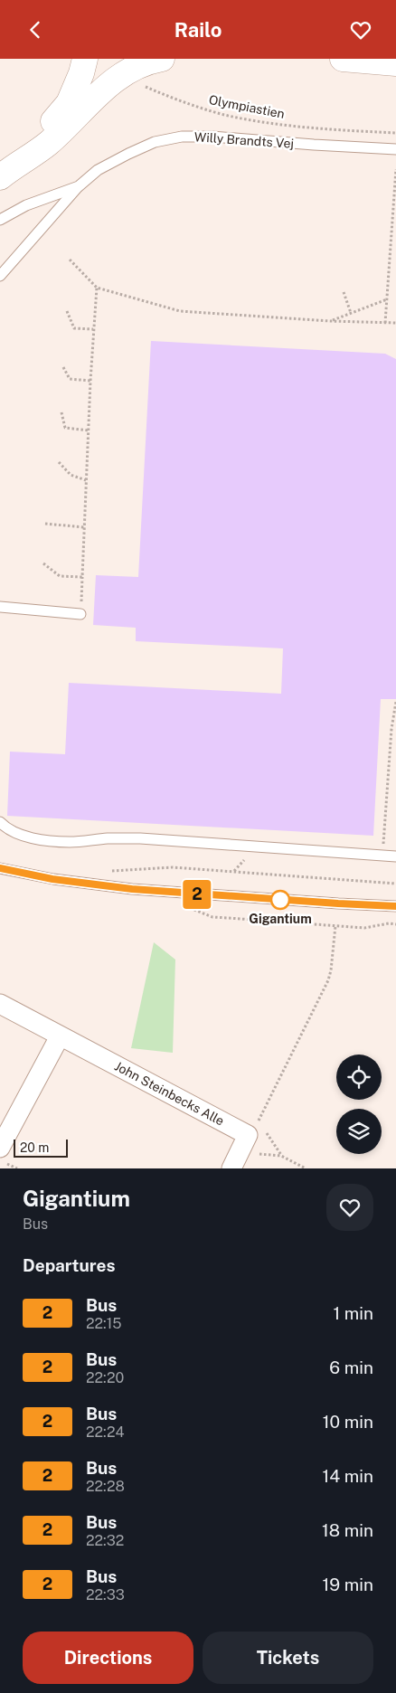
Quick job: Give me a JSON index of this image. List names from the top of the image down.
{
  "streets": {
    "street": ["John Steinbecks Alle"],
    "lane": ["Willy Brandts Vej"],
    "path": ["Olympiastien"]
  },
  "places": ["Gigantium"],
  "lines": ["bus line 2"],
  "scale_bar": "20 m",
  "page": {
    "header": "Railo",
    "on_map": "2",
    "scale": "20 m",
    "heading": [
      ["Gigantium", "Bus"],
      "Departures"
    ],
    "list": [
      {
        "mark": "2",
        "name": "Bus",
        "note": "22:15",
        "value": "1 min"
      },
      {
        "mark": "2",
        "name": "Bus",
        "note": "22:20",
        "value": "6 min"
      },
      {
        "mark": "2",
        "name": "Bus",
        "note": "22:24",
        "value": "10 min"
      },
      {
        "mark": "2",
        "name": "Bus",
        "note": "22:28",
        "value": "14 min"
      },
      {
        "mark": "2",
        "name": "Bus",
        "note": "22:32",
        "value": "18 min"
      },
      {
        "mark": "2",
        "name": "Bus",
        "note": "22:33",
        "value": "19 min"
      }
    ],
    "buttons": ["Directions", "Tickets"]
  }
}
